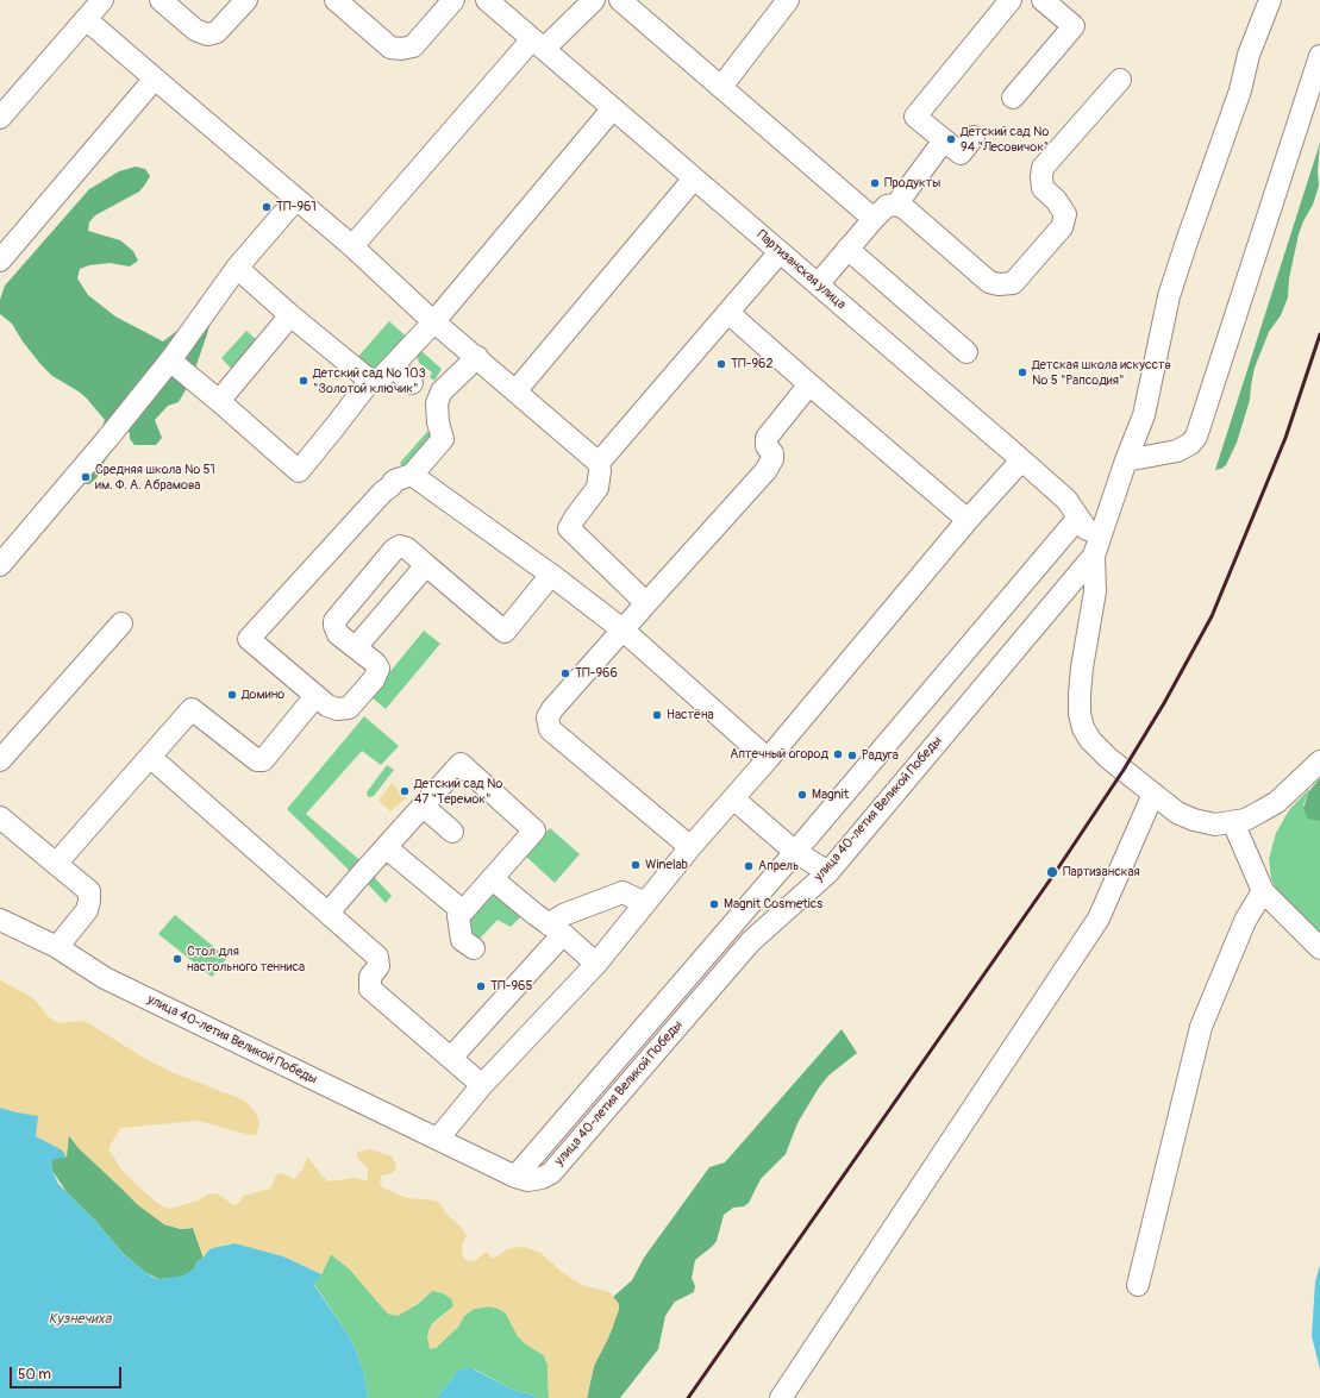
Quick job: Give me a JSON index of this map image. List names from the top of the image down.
{
  "streets": {
    "street": ["Партизанская улица", "улица 40-летия Великой Победы"]
  },
  "crossings": [
    ["Партизанская улица", "улица 40-летия Великой Победы"]
  ],
  "water": ["Кузнечиха"],
  "places": [
    "Детский сад № 94 \"Лесовичок\"",
    "Продукты",
    "ТП-961",
    "ТП-962",
    "Детская школа искусств № 5 \"Рапсодия\"",
    "Детский сад № 103 \"Золотой ключик\"",
    "Средняя школа № 51 им. Ф. А. Абрамова",
    "ТП-966",
    "Домино",
    "Настёна",
    "Аптечный огород",
    "Радуга",
    "Детский сад № 47 \"Теремок\"",
    "Magnit",
    "Winelab",
    "Апрель",
    "Партизанская",
    "Magnit Cosmetics",
    "Стол для настольного тенниса",
    "ТП-965"
  ],
  "scale_bar": "50 m"
}
